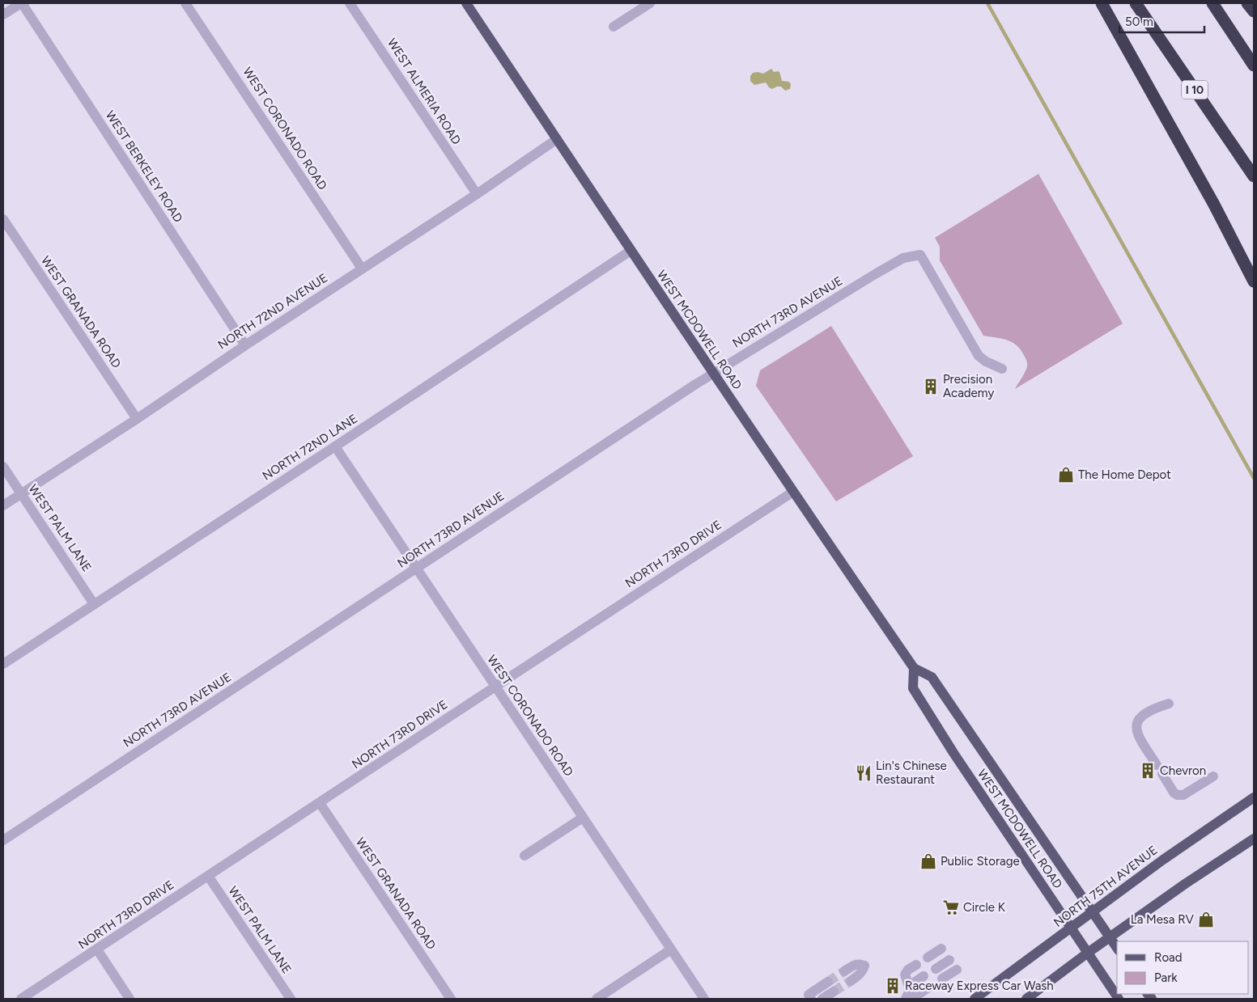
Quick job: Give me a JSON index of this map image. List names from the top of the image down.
{
  "streets": {
    "highway": ["I 10"],
    "main road": ["WEST MCDOWELL ROAD", "NORTH 75TH AVENUE"],
    "street": [
      "WEST ALMERIA ROAD",
      "WEST CORONADO ROAD",
      "WEST BERKELEY ROAD",
      "NORTH 72ND AVENUE",
      "WEST GRANADA ROAD",
      "NORTH 73RD AVENUE",
      "NORTH 72ND LANE",
      "WEST PALM LANE",
      "NORTH 73RD DRIVE"
    ]
  },
  "crossings": [
    ["WEST ALMERIA ROAD", "NORTH 72ND AVENUE"],
    ["WEST CORONADO ROAD", "NORTH 72ND AVENUE"],
    ["WEST CORONADO ROAD", "NORTH 73RD AVENUE"],
    ["WEST CORONADO ROAD", "NORTH 72ND LANE"],
    ["WEST CORONADO ROAD", "NORTH 73RD DRIVE"],
    ["WEST BERKELEY ROAD", "NORTH 72ND AVENUE"],
    ["NORTH 72ND AVENUE", "WEST GRANADA ROAD"],
    ["NORTH 72ND AVENUE", "WEST MCDOWELL ROAD"],
    ["NORTH 72ND AVENUE", "WEST PALM LANE"],
    ["WEST GRANADA ROAD", "NORTH 73RD DRIVE"],
    ["NORTH 73RD AVENUE", "WEST MCDOWELL ROAD"],
    ["WEST MCDOWELL ROAD", "NORTH 72ND LANE"],
    ["WEST MCDOWELL ROAD", "NORTH 73RD DRIVE"],
    ["WEST MCDOWELL ROAD", "NORTH 75TH AVENUE"],
    ["NORTH 72ND LANE", "WEST PALM LANE"],
    ["WEST PALM LANE", "NORTH 73RD DRIVE"]
  ],
  "places": {
    "building": ["Precision Academy", "Chevron", "Raceway Express Car Wash"],
    "shop": ["The Home Depot", "Public Storage", "La Mesa RV"],
    "restaurant": ["Lin's Chinese Restaurant"],
    "supermarket": ["Circle K"]
  },
  "legend": ["Road", "Park"],
  "scale_bar": "50 m"
}
